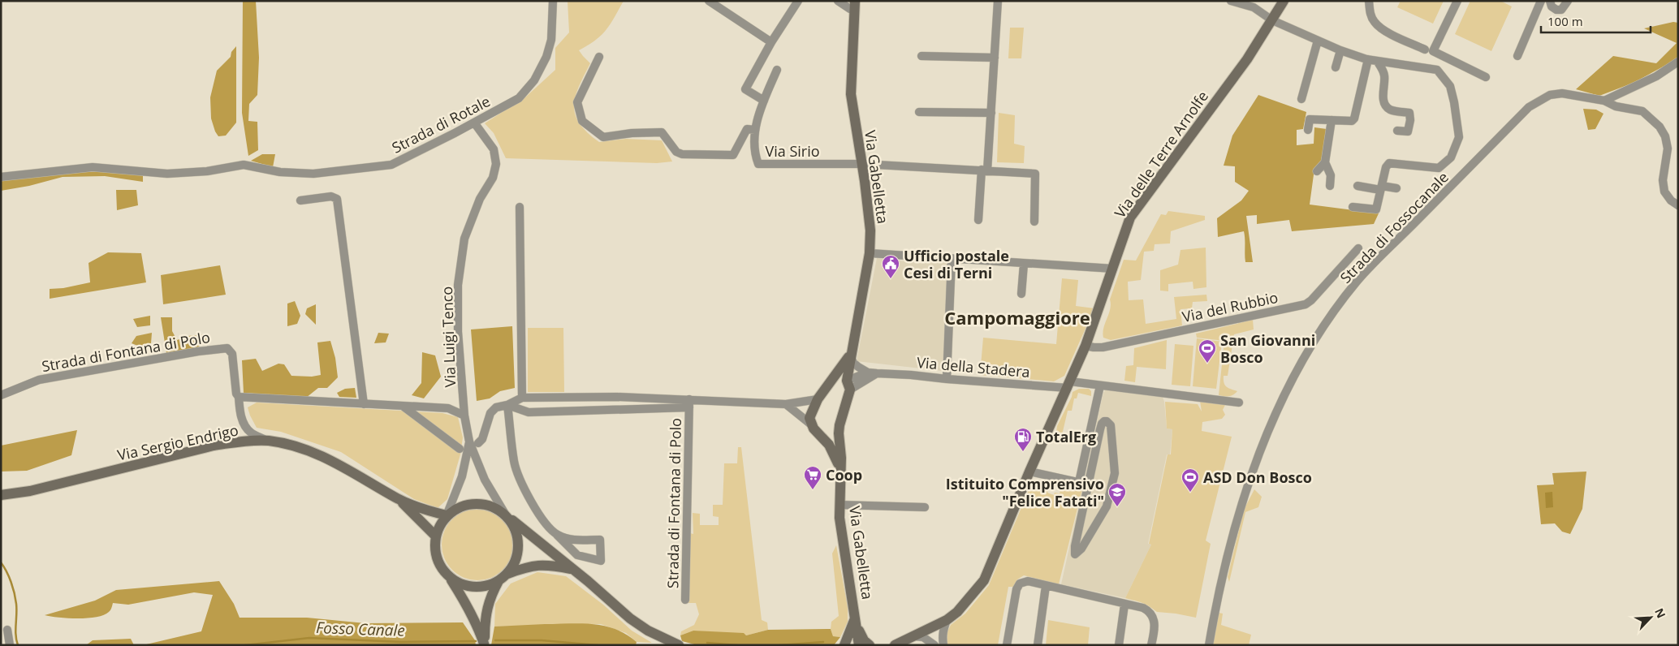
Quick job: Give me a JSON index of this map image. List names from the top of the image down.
{
  "streets": {
    "street": [
      "Strada di Rotale",
      "Via Sirio",
      "Via delle Terre Arnolfe",
      "Via Gabelletta",
      "Strada di Fossocanale",
      "Via del Rubbio",
      "Via Luigi Tenco",
      "Strada di Fontana di Polo",
      "Via della Stadera",
      "Via Sergio Endrigo"
    ]
  },
  "crossings": [
    ["Strada di Rotale", "Via Luigi Tenco"],
    ["Via Sirio", "Via Gabelletta"],
    ["Via delle Terre Arnolfe", "Via del Rubbio"],
    ["Via delle Terre Arnolfe", "Via della Stadera"],
    ["Via Gabelletta", "Strada di Fontana di Polo"],
    ["Via Luigi Tenco", "Via Sergio Endrigo"]
  ],
  "districts": ["Campomaggiore"],
  "water": ["Fosso Canale"],
  "places": {
    "public building": ["Ufficio postale Cesi di Terni"],
    "sports": ["San Giovanni Bosco", "ASD Don Bosco"],
    "fuel station": ["TotalErg"],
    "supermarket": ["Coop"],
    "school or university": ["Istituito Comprensivo \"Felice Fatati\""]
  },
  "scale_bar": "100 m",
  "north": "top right"
}
